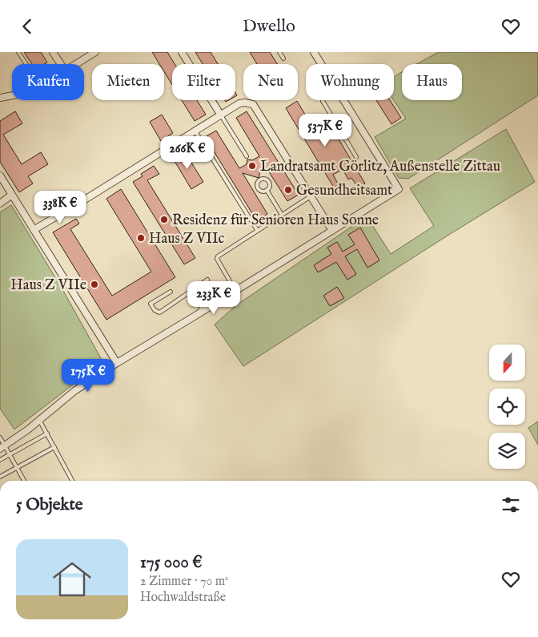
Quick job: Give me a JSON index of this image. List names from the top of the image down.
{
  "places": [
    "Landratsamt Görlitz, Außenstelle Zittau",
    "Gesundheitsamt",
    "Residenz für Senioren Haus Sonne",
    "Haus Z VIIc",
    "Haus Z VIIe"
  ],
  "north": "bottom",
  "page": {
    "header": "Dwello",
    "chip": [
      "Kaufen",
      "Mieten",
      "Filter",
      "Neu",
      "Wohnung",
      "Haus"
    ],
    "price": [
      "537K €",
      "266K €",
      "338K €",
      "233K €",
      "175K €"
    ],
    "heading": "5 Objekte",
    "list": [
      {
        "name": "175 000 €",
        "note": "2 Zimmer · 70 m² · Hochwaldstraße"
      }
    ]
  }
}
